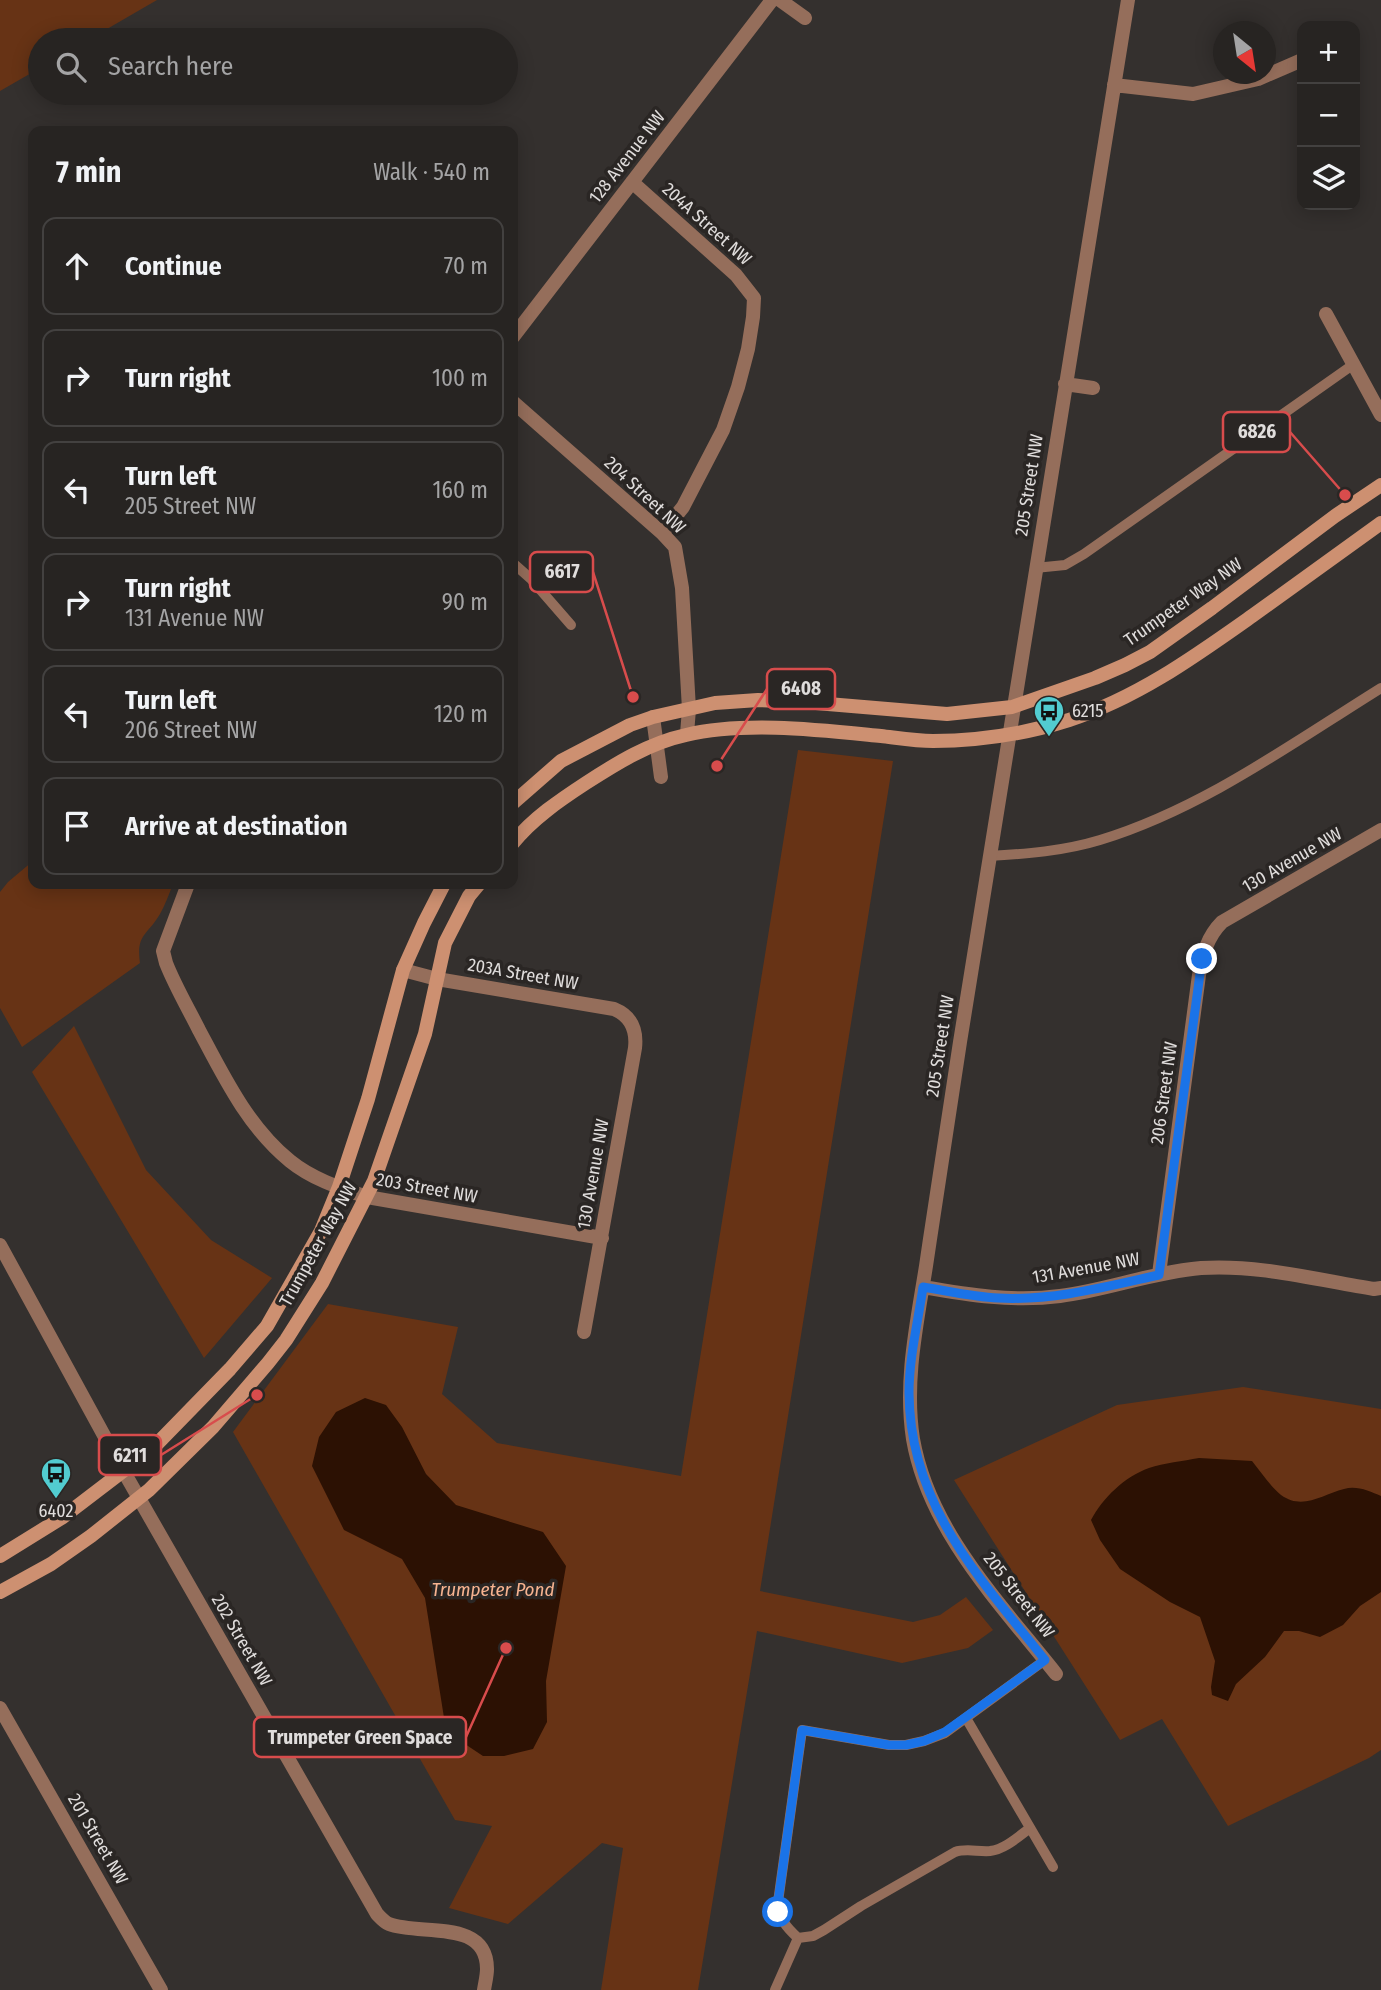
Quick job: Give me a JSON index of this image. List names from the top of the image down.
{
  "streets": {
    "street": [
      "128 Avenue NW",
      "204A Street NW",
      "205 Street NW",
      "204 Street NW",
      "Trumpeter Way NW",
      "130 Avenue NW",
      "203A Street NW",
      "206 Street NW",
      "203 Street NW",
      "131 Avenue NW",
      "202 Street NW",
      "201 Street NW"
    ]
  },
  "crossings": [
    ["128 Avenue NW", "204A Street NW"],
    ["204A Street NW", "204 Street NW"],
    ["205 Street NW", "Trumpeter Way NW"],
    ["205 Street NW", "131 Avenue NW"],
    ["204 Street NW", "Trumpeter Way NW"],
    ["Trumpeter Way NW", "203A Street NW"],
    ["Trumpeter Way NW", "203 Street NW"],
    ["Trumpeter Way NW", "202 Street NW"],
    ["130 Avenue NW", "203A Street NW"],
    ["130 Avenue NW", "206 Street NW"],
    ["130 Avenue NW", "203 Street NW"],
    ["206 Street NW", "131 Avenue NW"]
  ],
  "water": ["Trumpeter Pond"],
  "places": {
    "other": [
      "6826",
      "6617",
      "6408",
      "6211",
      "Trumpeter Green Space"
    ],
    "bus stop": ["6215", "6402"]
  },
  "north": "bottom right",
  "page": {
    "map_buttons": ["+", "−"],
    "search": "Search here",
    "heading": ["7 min", "Walk · 540 m"],
    "list": [
      ["Continue", "70 m"],
      ["Turn right", "100 m"],
      ["Turn left", "205 Street NW", "160 m"],
      ["Turn right", "131 Avenue NW", "90 m"],
      ["Turn left", "206 Street NW", "120 m"],
      "Arrive at destination"
    ]
  }
}
